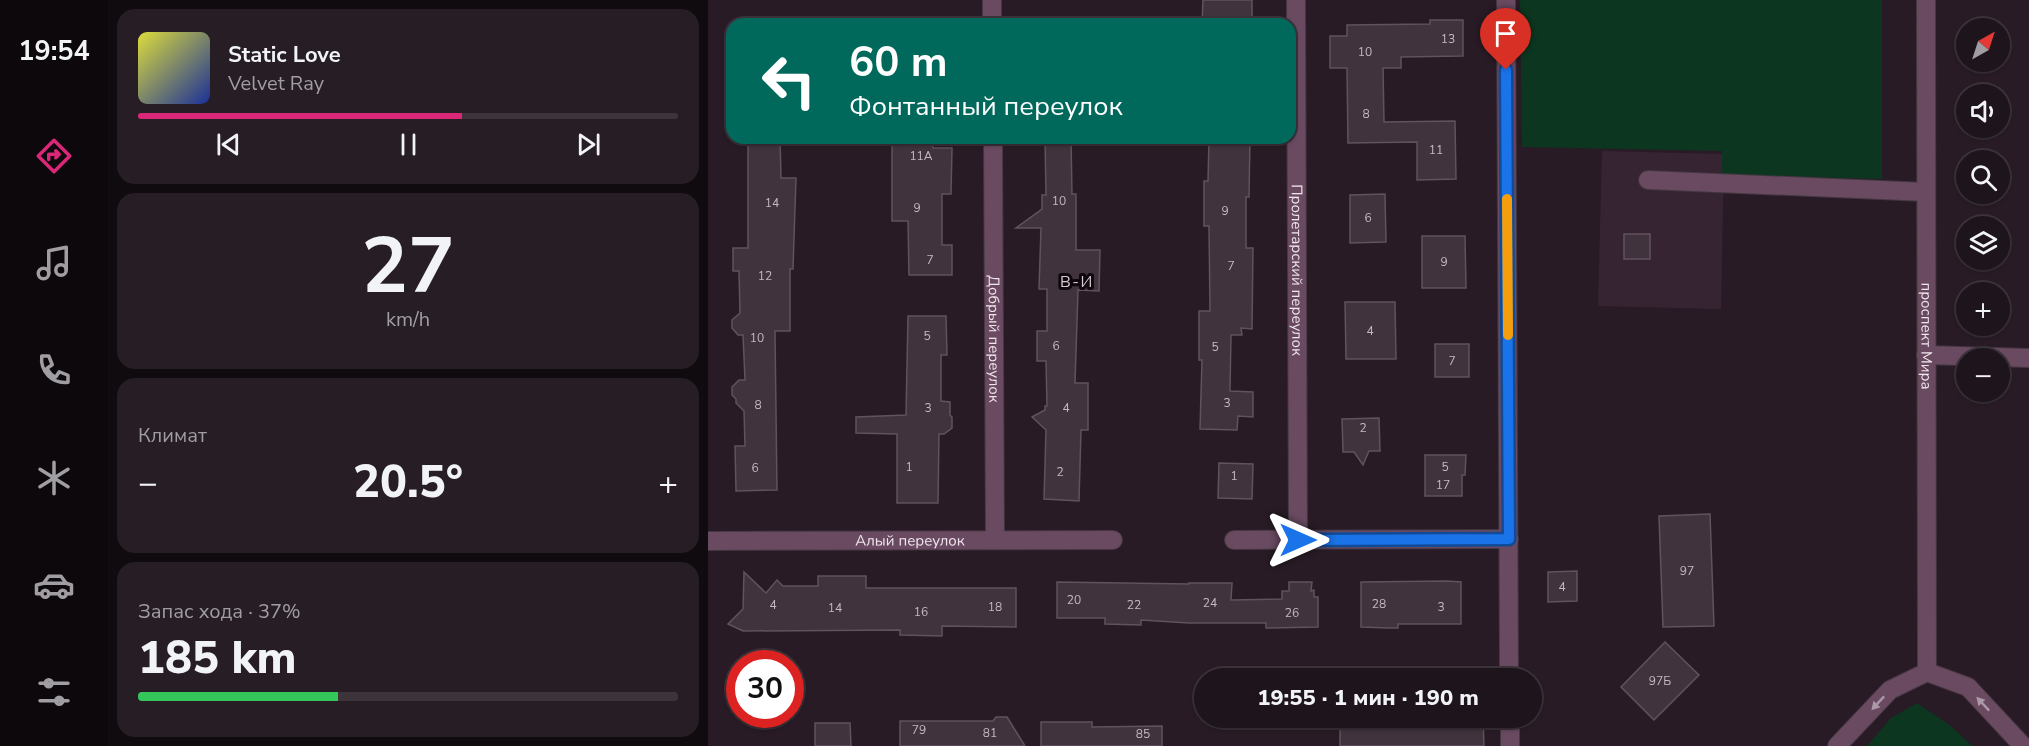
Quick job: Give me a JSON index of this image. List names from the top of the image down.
{
  "streets": {
    "street": [
      "Пролетарский переулок",
      "проспект Мира",
      "Добрый переулок",
      "Алый переулок"
    ]
  },
  "crossings": [
    ["Добрый переулок", "Алый переулок"]
  ],
  "districts": ["В-И"],
  "house_numbers": [
    "13",
    "10",
    "8",
    "11",
    "11А",
    "10",
    "14",
    "9",
    "9",
    "6",
    "7",
    "9",
    "7",
    "12",
    "4",
    "5",
    "10",
    "6",
    "5",
    "7",
    "3",
    "8",
    "3",
    "4",
    "2",
    "1",
    "5",
    "6",
    "2",
    "1",
    "17",
    "97",
    "4",
    "20",
    "24",
    "28",
    "4",
    "22",
    "18",
    "3",
    "14",
    "16",
    "26",
    "97Б",
    "79",
    "81",
    "85"
  ],
  "north": "top right",
  "page": {
    "tabs": "19:54",
    "map_buttons": ["+", "−"],
    "turn": ["60 m", "Фонтанный переулок"],
    "song": ["Static Love", "Velvet Ray"],
    "tile": [
      ["27", "km/h"],
      "Климат",
      ["Запас хода · 37%", "185 km"]
    ],
    "heat": ["−", "20.5°", "+"],
    "limit": "30",
    "trip": "19:55 · 1 мин · 190 m"
  }
}
